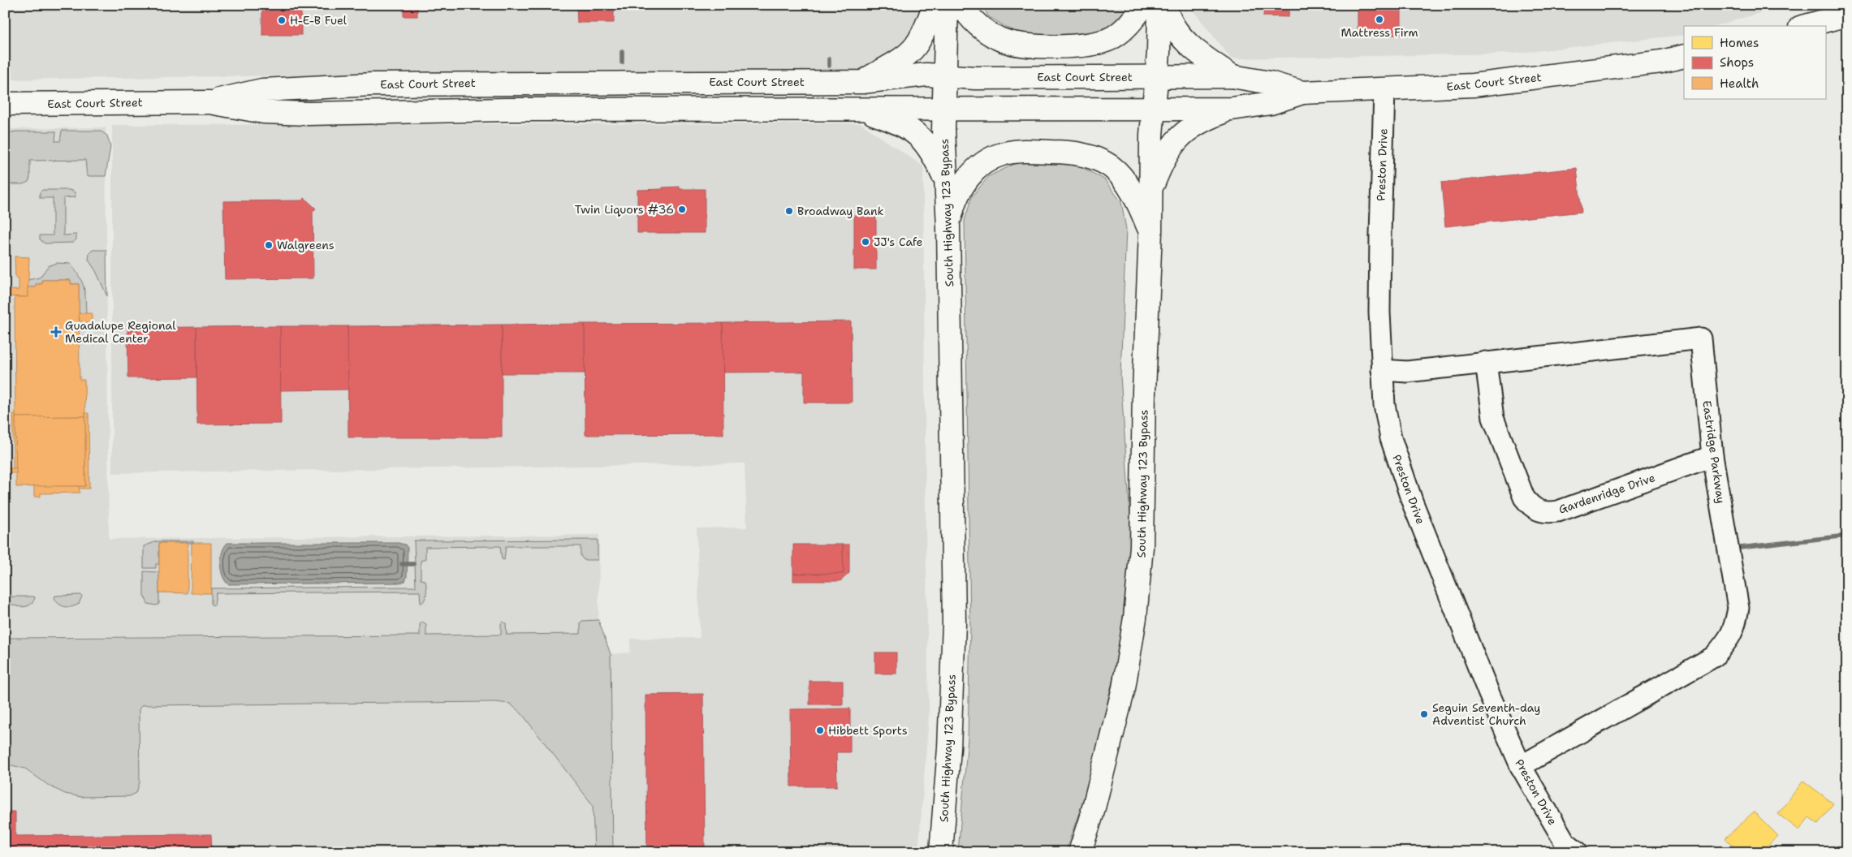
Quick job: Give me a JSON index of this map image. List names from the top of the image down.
{
  "streets": {
    "main road": ["East Court Street", "South Highway 123 Bypass"],
    "street": ["Preston Drive", "Eastridge Parkway", "Gardenridge Drive"]
  },
  "crossings": [
    ["East Court Street", "Preston Drive"],
    ["East Court Street", "South Highway 123 Bypass"],
    ["Preston Drive", "Eastridge Parkway"],
    ["Eastridge Parkway", "Gardenridge Drive"]
  ],
  "places": {
    "other": [
      "Mattress Firm",
      "H-E-B Fuel",
      "Twin Liquors #36",
      "Broadway Bank",
      "JJ's Cafe",
      "Walgreens",
      "Seguin Seventh-day Adventist Church",
      "Hibbett Sports"
    ],
    "health": ["Guadalupe Regional Medical Center"]
  },
  "legend": ["Homes", "Shops", "Health"]
}
